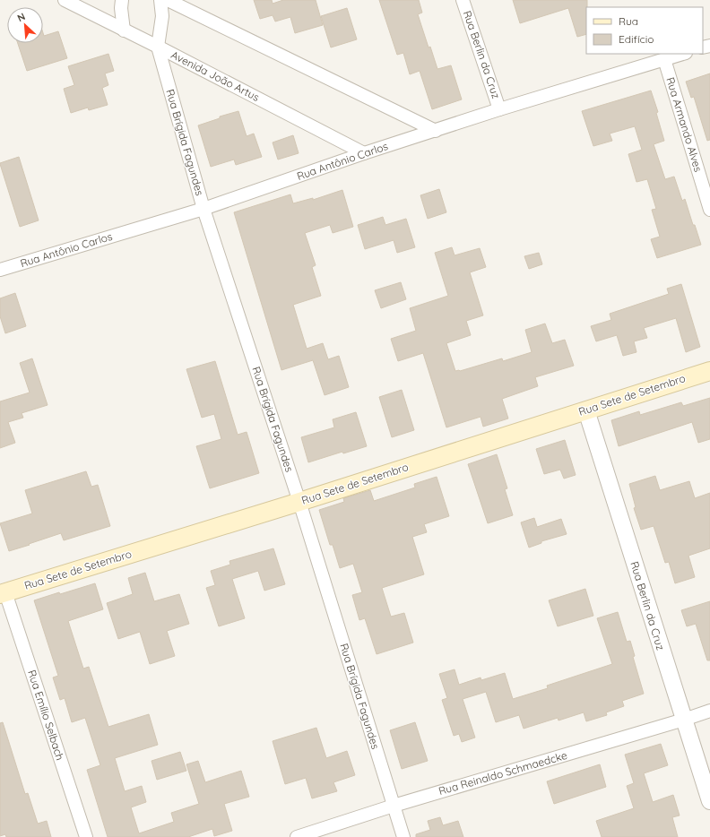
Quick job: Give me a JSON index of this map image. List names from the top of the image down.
{
  "streets": {
    "main road": ["Rua Sete de Setembro"],
    "street": [
      "Rua Berlin da Cruz",
      "Avenida João Artus",
      "Rua Armando Alves",
      "Rua Brígida Fagundes",
      "Rua Antônio Carlos",
      "Rua Emílio Selbach",
      "Rua Reinaldo Schmaedcke"
    ]
  },
  "crossings": [
    ["Rua Berlin da Cruz", "Rua Antônio Carlos"],
    ["Rua Berlin da Cruz", "Rua Sete de Setembro"],
    ["Rua Berlin da Cruz", "Rua Reinaldo Schmaedcke"],
    ["Avenida João Artus", "Rua Brígida Fagundes"],
    ["Avenida João Artus", "Rua Antônio Carlos"],
    ["Rua Armando Alves", "Rua Antônio Carlos"],
    ["Rua Brígida Fagundes", "Rua Antônio Carlos"],
    ["Rua Brígida Fagundes", "Rua Sete de Setembro"],
    ["Rua Brígida Fagundes", "Rua Reinaldo Schmaedcke"],
    ["Rua Sete de Setembro", "Rua Emílio Selbach"]
  ],
  "legend": ["Rua", "Edifício"],
  "north": "top left"
}
